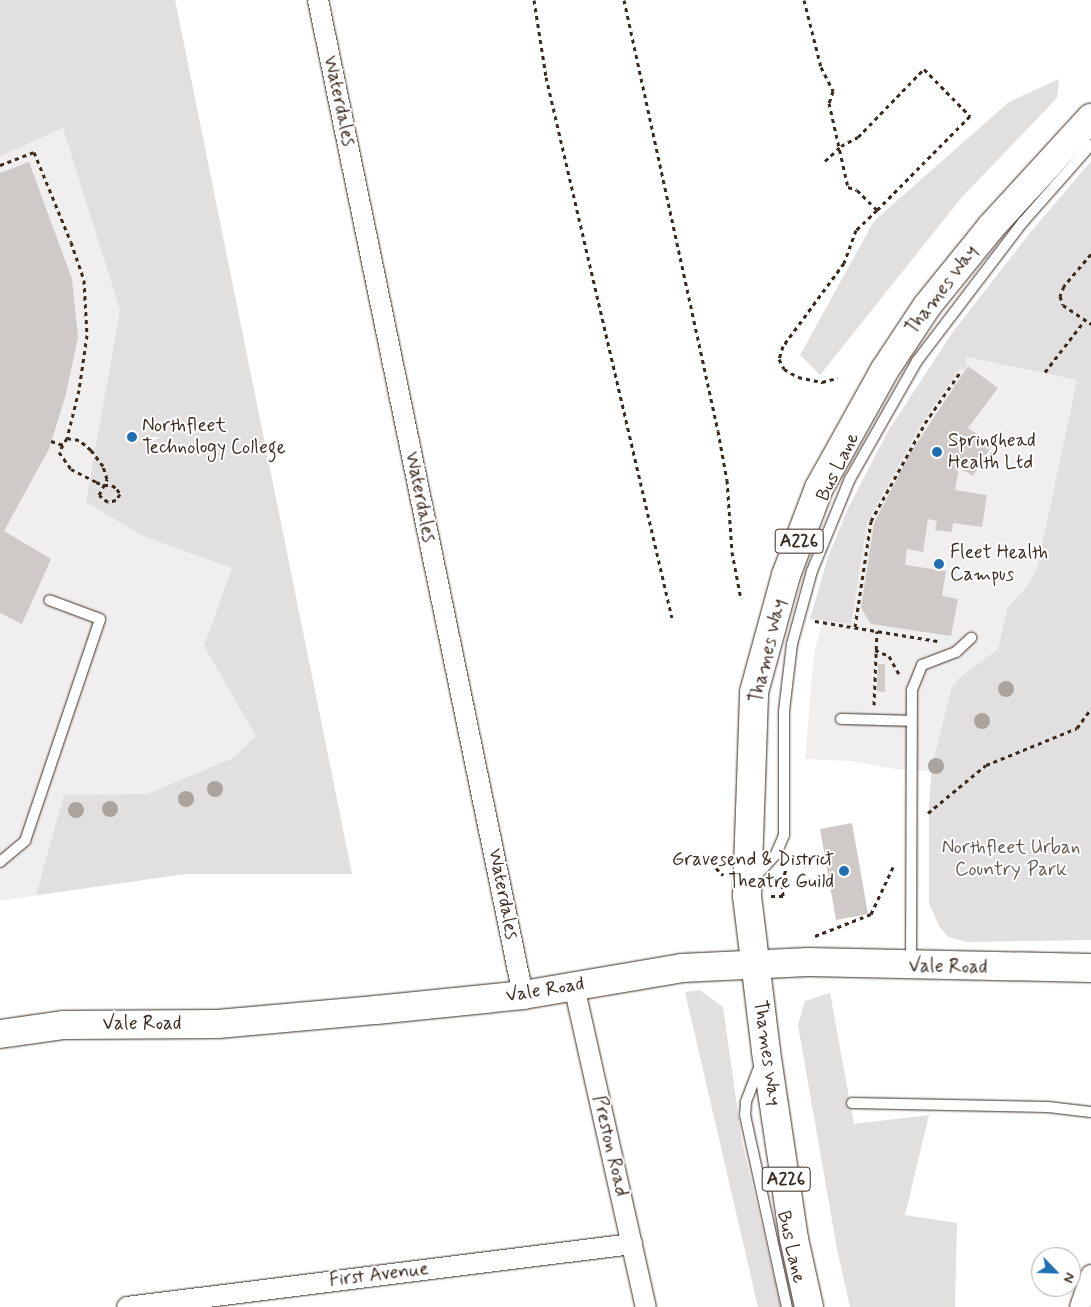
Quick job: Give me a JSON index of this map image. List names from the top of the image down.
{
  "streets": {
    "main road": ["Thames Way", "A226", "Vale Road"],
    "street": ["Waterdales", "Preston Road", "First Avenue"],
    "lane": ["Bus Lane"]
  },
  "crossings": [
    ["Waterdales", "Vale Road"],
    ["Thames Way", "Bus Lane"],
    ["Thames Way", "Vale Road"],
    ["Vale Road", "Preston Road"],
    ["Preston Road", "First Avenue"]
  ],
  "parks": ["Northfleet Urban Country Park"],
  "places": [
    "Northfleet Technology College",
    "Springhead Health Ltd",
    "Fleet Health Campus",
    "Gravesend & District Theatre Guild"
  ],
  "north": "bottom right"
}
